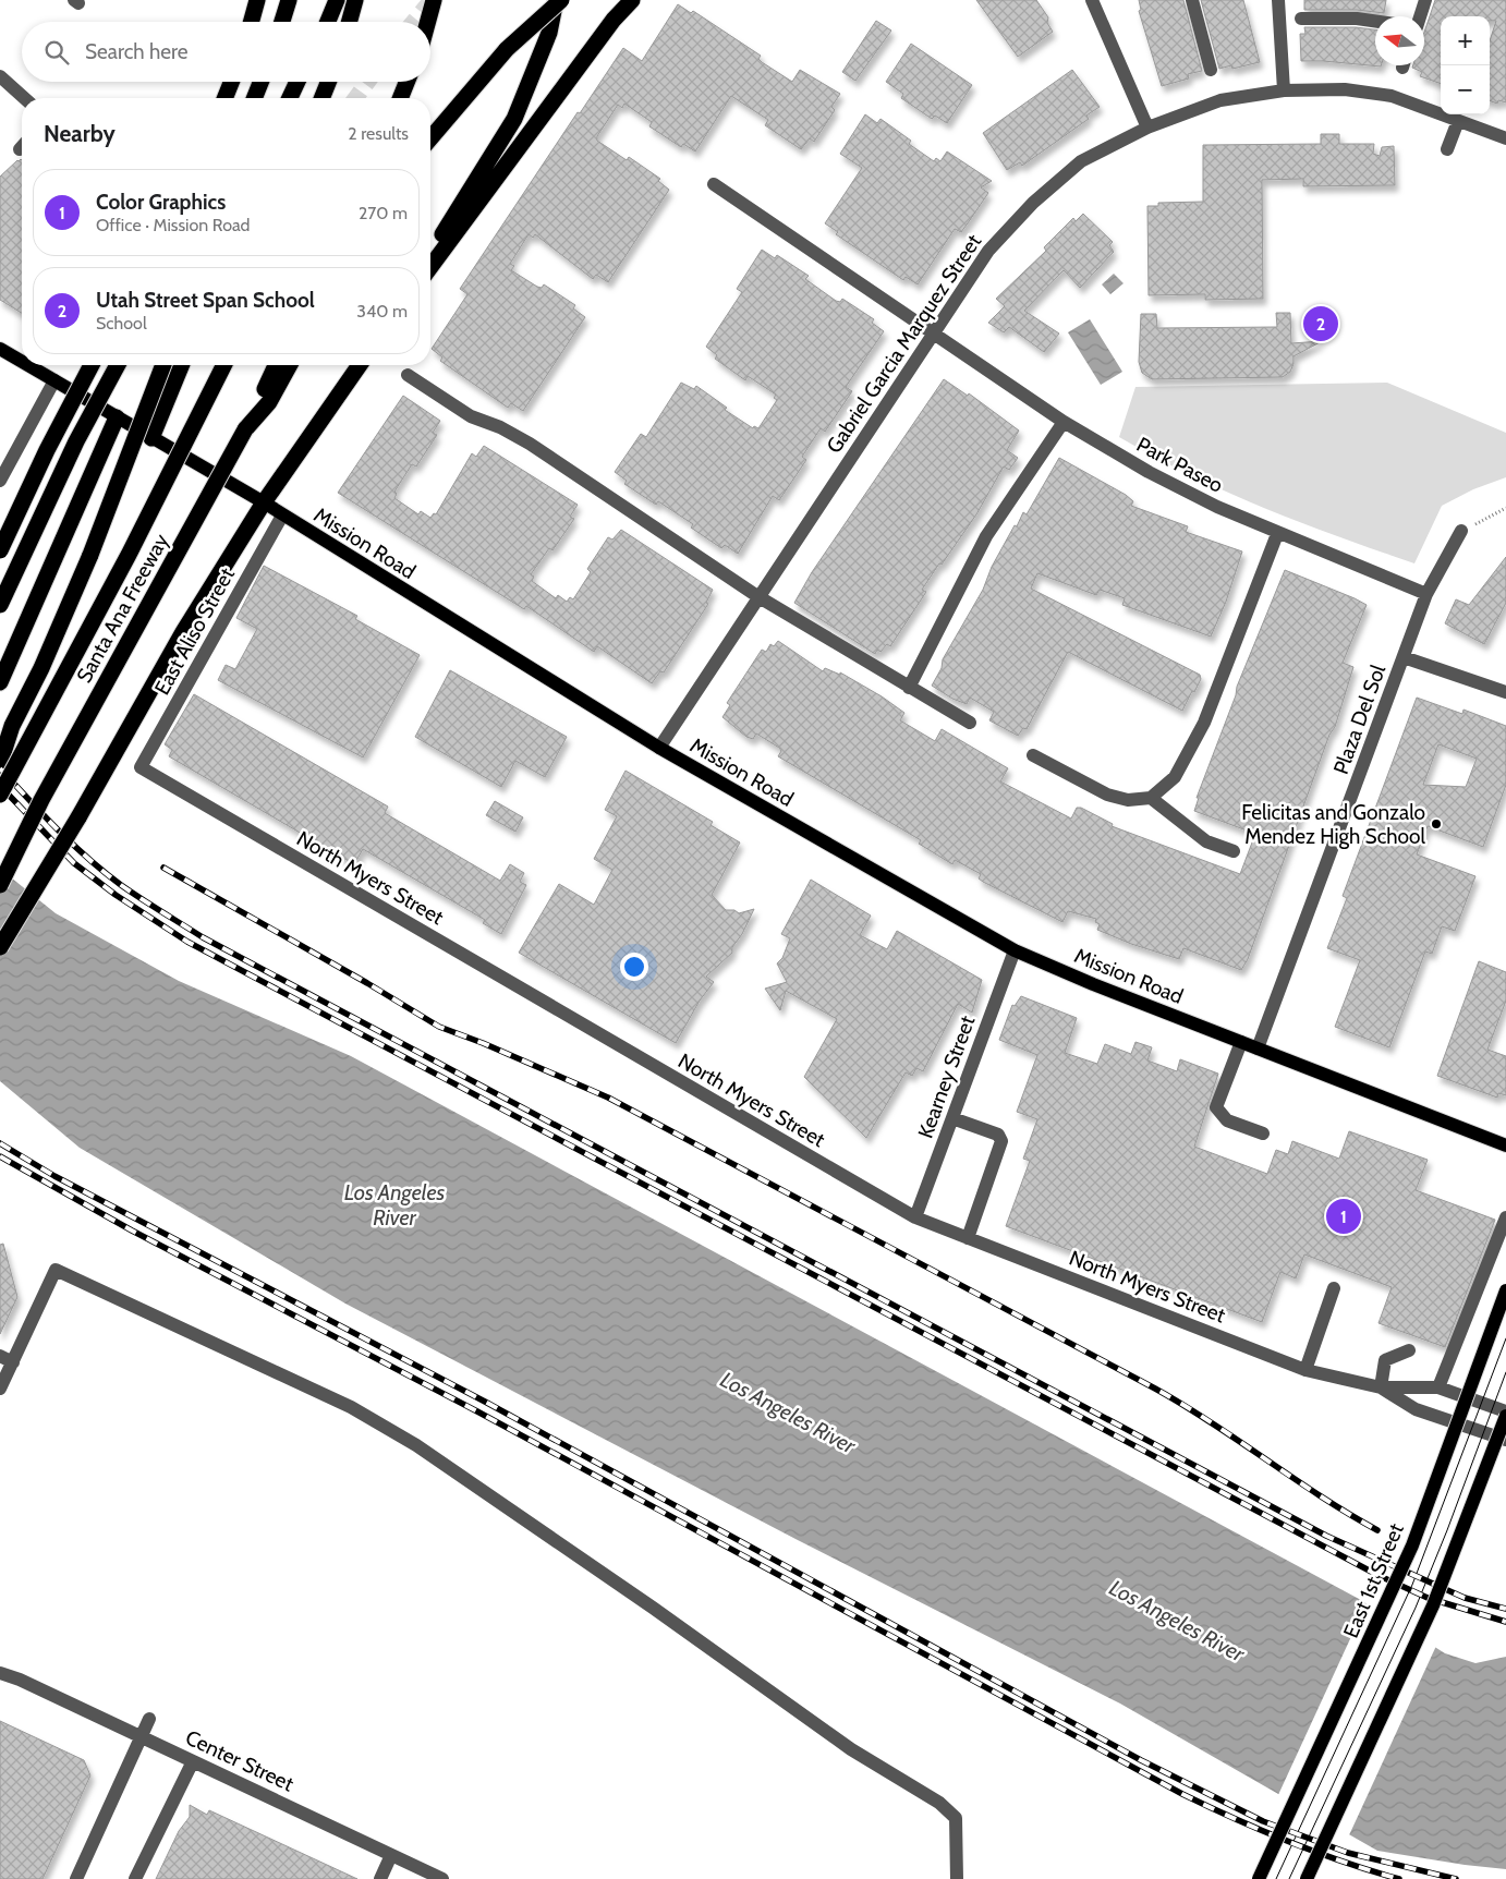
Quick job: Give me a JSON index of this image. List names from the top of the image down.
{
  "streets": {
    "highway": ["Santa Ana Freeway"],
    "main road": ["Mission Road", "East 1st Street"],
    "street": [
      "Gabriel Garcia Marquez Street",
      "Park Paseo",
      "East Aliso Street",
      "Plaza Del Sol",
      "North Myers Street",
      "Kearney Street",
      "Center Street"
    ]
  },
  "crossings": [
    ["Gabriel Garcia Marquez Street", "Park Paseo"],
    ["Gabriel Garcia Marquez Street", "Mission Road"],
    ["Park Paseo", "Plaza Del Sol"],
    ["Mission Road", "East Aliso Street"],
    ["Mission Road", "Plaza Del Sol"],
    ["Mission Road", "Kearney Street"],
    ["East Aliso Street", "North Myers Street"],
    ["North Myers Street", "Kearney Street"]
  ],
  "water": ["Los Angeles River"],
  "places": ["Felicitas and Gonzalo Mendez High School"],
  "north": "left",
  "page": {
    "map_buttons": ["+", "−"],
    "search": "Search here",
    "heading": ["Nearby", "2 results"],
    "list": [
      {
        "mark": "1",
        "name": "Color Graphics",
        "note": "Office · Mission Road",
        "value": "270 m"
      },
      {
        "mark": "2",
        "name": "Utah Street Span School",
        "note": "School",
        "value": "340 m"
      }
    ],
    "pins": ["2", "1"]
  }
}
